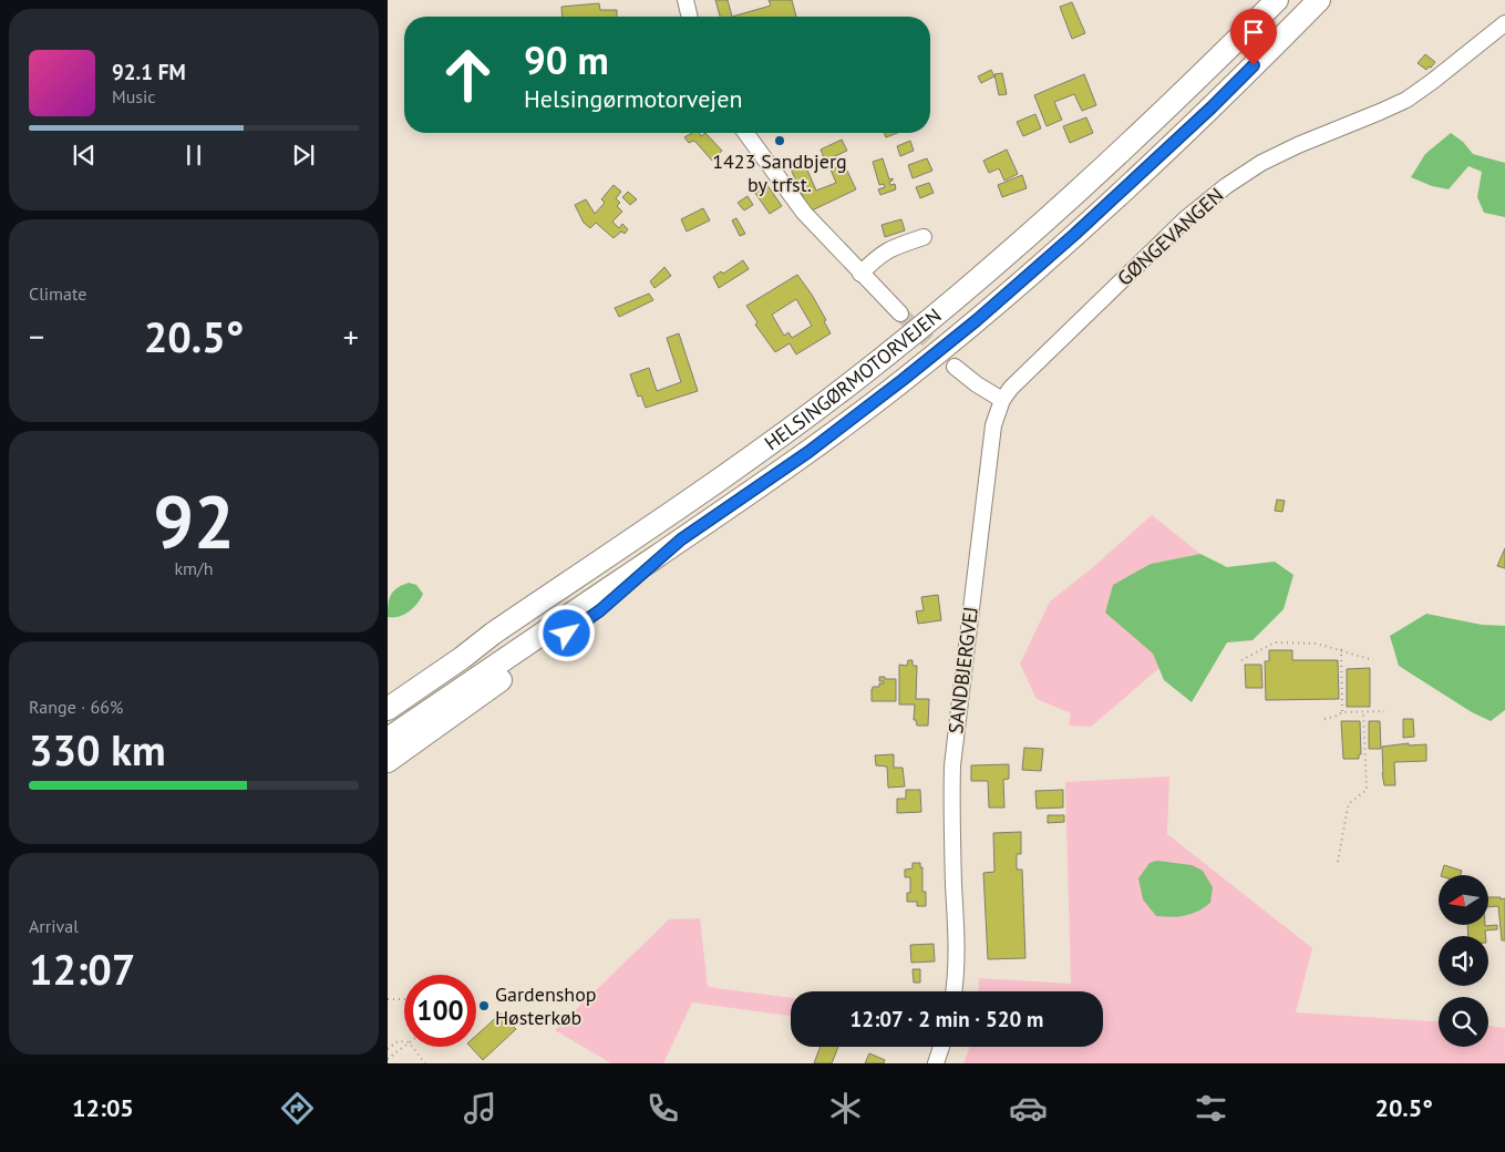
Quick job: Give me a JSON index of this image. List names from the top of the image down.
{
  "streets": {
    "highway": ["HELSINGØRMOTORVEJEN"],
    "street": ["GØNGEVANGEN", "SANDBJERGVEJ"]
  },
  "crossings": [
    ["GØNGEVANGEN", "SANDBJERGVEJ"]
  ],
  "places": ["1423 Sandbjerg by trfst.", "Gardenshop Høsterkøb"],
  "north": "left",
  "page": {
    "turn": ["90 m", "Helsingørmotorvejen"],
    "song": ["92.1 FM", "Music"],
    "tile": [
      "Climate",
      ["92", "km/h"],
      ["Range · 66%", "330 km"],
      ["Arrival", "12:07"]
    ],
    "heat": ["−", "20.5°", "+"],
    "limit": "100",
    "trip": "12:07 · 2 min · 520 m",
    "tabs": ["12:05", "20.5°"]
  }
}
